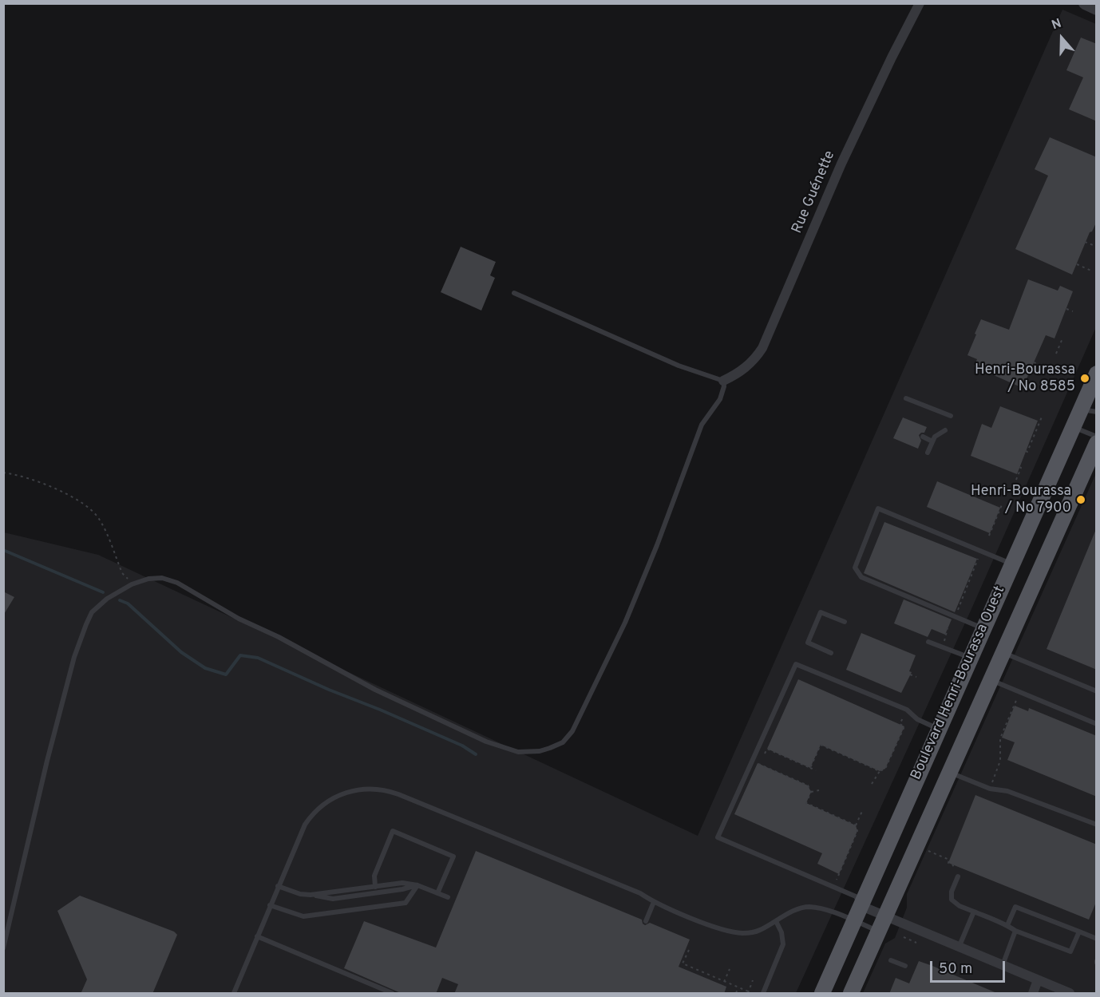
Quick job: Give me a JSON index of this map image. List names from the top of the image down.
{
  "streets": {
    "main road": ["Boulevard Henri-Bourassa Ouest"],
    "street": ["Rue Guénette"]
  },
  "places": ["Henri-Bourassa / No 8585", "Henri-Bourassa / No 7900"],
  "scale_bar": "50 m",
  "north": "top"
}
